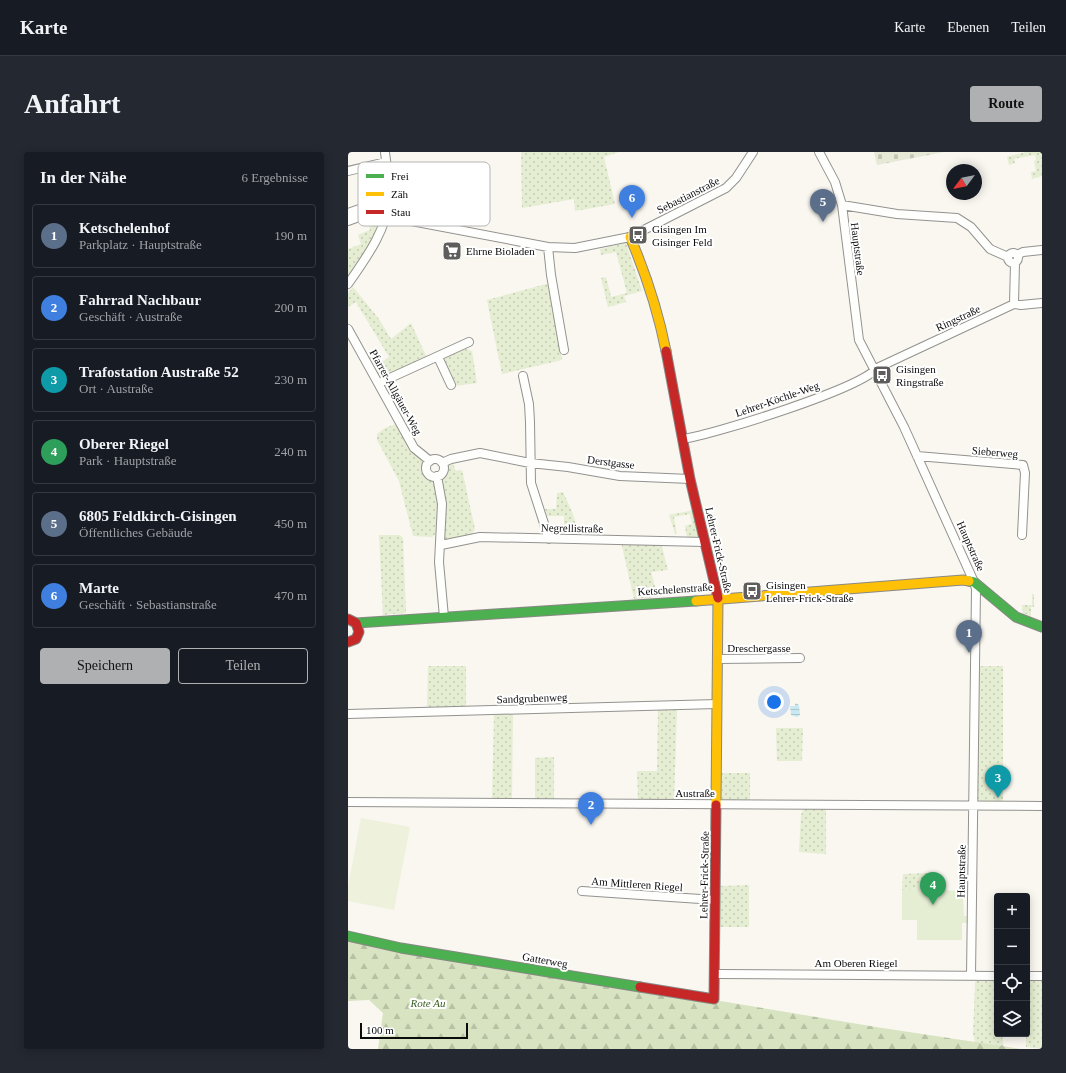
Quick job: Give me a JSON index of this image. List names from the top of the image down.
{
  "streets": {
    "street": [
      "Sebastianstraße",
      "Hauptstraße",
      "Ringstraße",
      "Pfarrer-Allgäuer-Weg",
      "Lehrer-Köchle-Weg",
      "Sieberweg",
      "Derstgasse",
      "Negrellistraße",
      "Lehrer-Frick-Straße",
      "Ketschelenstraße",
      "Dreschergasse",
      "Sandgrubenweg",
      "Austraße",
      "Am Mittleren Riegel",
      "Gatterweg",
      "Am Oberen Riegel"
    ]
  },
  "crossings": [
    ["Sebastianstraße", "Lehrer-Frick-Straße"],
    ["Hauptstraße", "Ringstraße"],
    ["Hauptstraße", "Lehrer-Köchle-Weg"],
    ["Hauptstraße", "Sieberweg"],
    ["Hauptstraße", "Ketschelenstraße"],
    ["Hauptstraße", "Austraße"],
    ["Hauptstraße", "Am Oberen Riegel"],
    ["Ringstraße", "Lehrer-Köchle-Weg"],
    ["Pfarrer-Allgäuer-Weg", "Derstgasse"],
    ["Lehrer-Köchle-Weg", "Lehrer-Frick-Straße"],
    ["Derstgasse", "Lehrer-Frick-Straße"],
    ["Negrellistraße", "Lehrer-Frick-Straße"],
    ["Lehrer-Frick-Straße", "Ketschelenstraße"],
    ["Lehrer-Frick-Straße", "Dreschergasse"],
    ["Lehrer-Frick-Straße", "Sandgrubenweg"],
    ["Lehrer-Frick-Straße", "Austraße"],
    ["Lehrer-Frick-Straße", "Am Mittleren Riegel"],
    ["Lehrer-Frick-Straße", "Gatterweg"],
    ["Lehrer-Frick-Straße", "Am Oberen Riegel"],
    ["Gatterweg", "Am Oberen Riegel"]
  ],
  "parks": ["Rote Au"],
  "places": {
    "bus stop": ["Gisingen Im Gisinger Feld", "Gisingen Ringstraße", "Gisingen Lehrer-Frick-Straße"],
    "supermarket": ["Ehrne Bioladen"]
  },
  "legend": ["Frei", "Zäh", "Stau"],
  "scale_bar": "100 m",
  "north": "bottom left",
  "page": {
    "header": "Karte",
    "nav": ["Karte", "Ebenen", "Teilen"],
    "buttons": [
      "Route",
      ["Speichern", "Teilen"]
    ],
    "title": "Anfahrt",
    "heading": ["In der Nähe", "6 Ergebnisse"],
    "pins": [
      "6",
      "5",
      "1",
      "3",
      "2",
      "4"
    ],
    "list": [
      {
        "mark": "1",
        "name": "Ketschelenhof",
        "note": "Parkplatz · Hauptstraße",
        "value": "190 m"
      },
      {
        "mark": "2",
        "name": "Fahrrad Nachbaur",
        "note": "Geschäft · Austraße",
        "value": "200 m"
      },
      {
        "mark": "3",
        "name": "Trafostation Austraße 52",
        "note": "Ort · Austraße",
        "value": "230 m"
      },
      {
        "mark": "4",
        "name": "Oberer Riegel",
        "note": "Park · Hauptstraße",
        "value": "240 m"
      },
      {
        "mark": "5",
        "name": "6805 Feldkirch-Gisingen",
        "note": "Öffentliches Gebäude",
        "value": "450 m"
      },
      {
        "mark": "6",
        "name": "Marte",
        "note": "Geschäft · Sebastianstraße",
        "value": "470 m"
      }
    ],
    "map_buttons": ["+", "−"],
    "scale": "100 m"
  }
}
